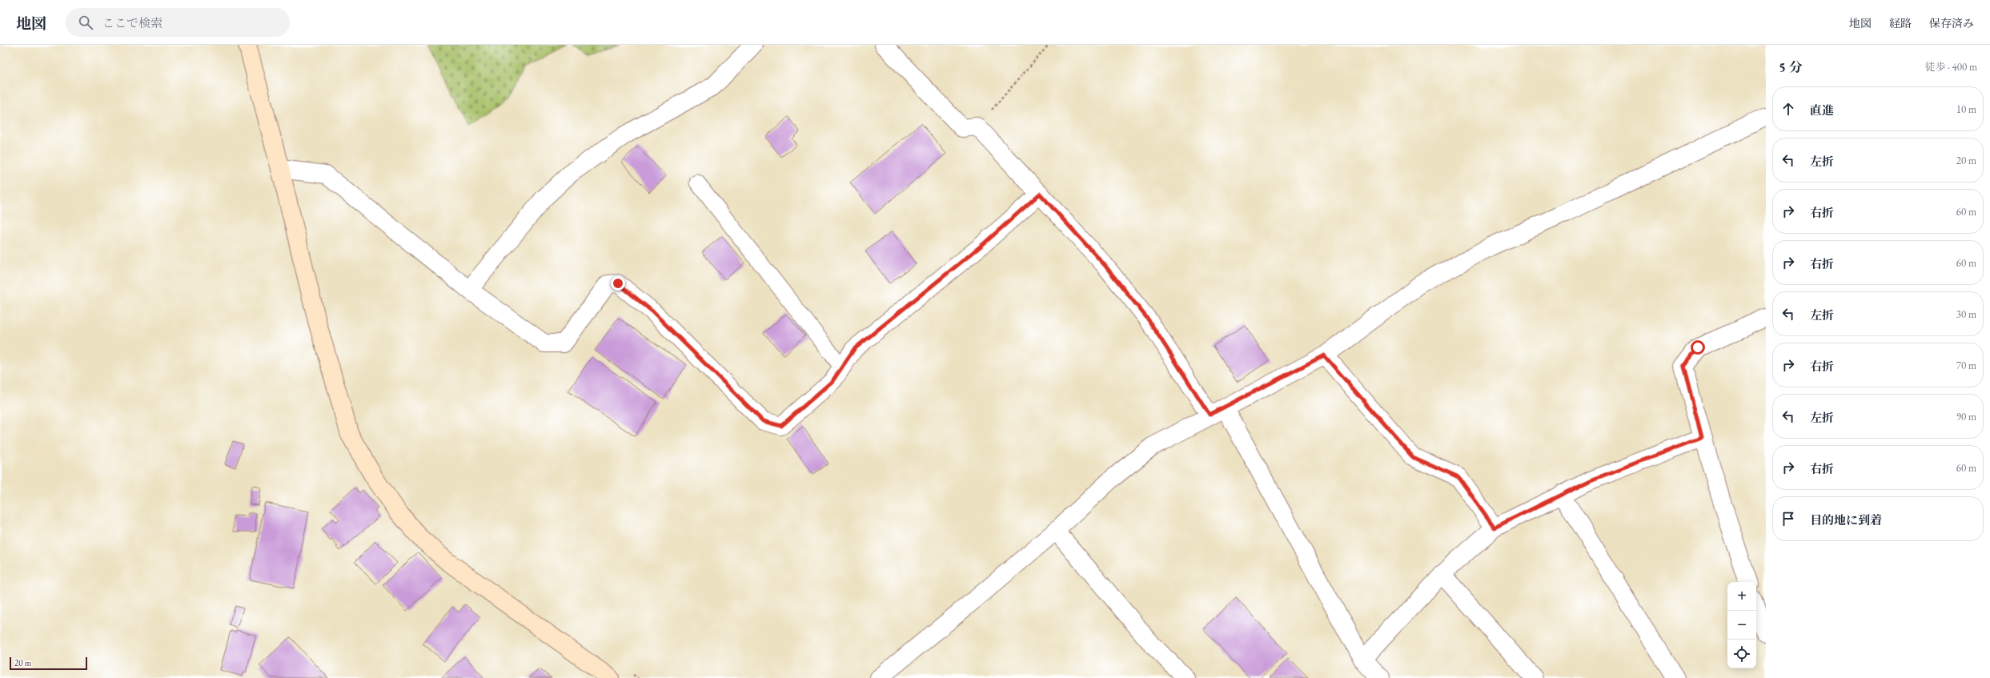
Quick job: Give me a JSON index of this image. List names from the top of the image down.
{
  "scale_bar": "20 m",
  "page": {
    "header": "地図",
    "search": "ここで検索",
    "nav": ["地図", "経路", "保存済み"],
    "heading": ["5 分", "徒歩 · 400 m"],
    "list": [
      ["直進", "10 m"],
      ["左折", "20 m"],
      ["右折", "60 m"],
      ["右折", "60 m"],
      ["左折", "30 m"],
      ["右折", "70 m"],
      ["左折", "90 m"],
      ["右折", "60 m"],
      "目的地に到着"
    ],
    "map_buttons": ["+", "−"],
    "scale": "20 m"
  }
}
